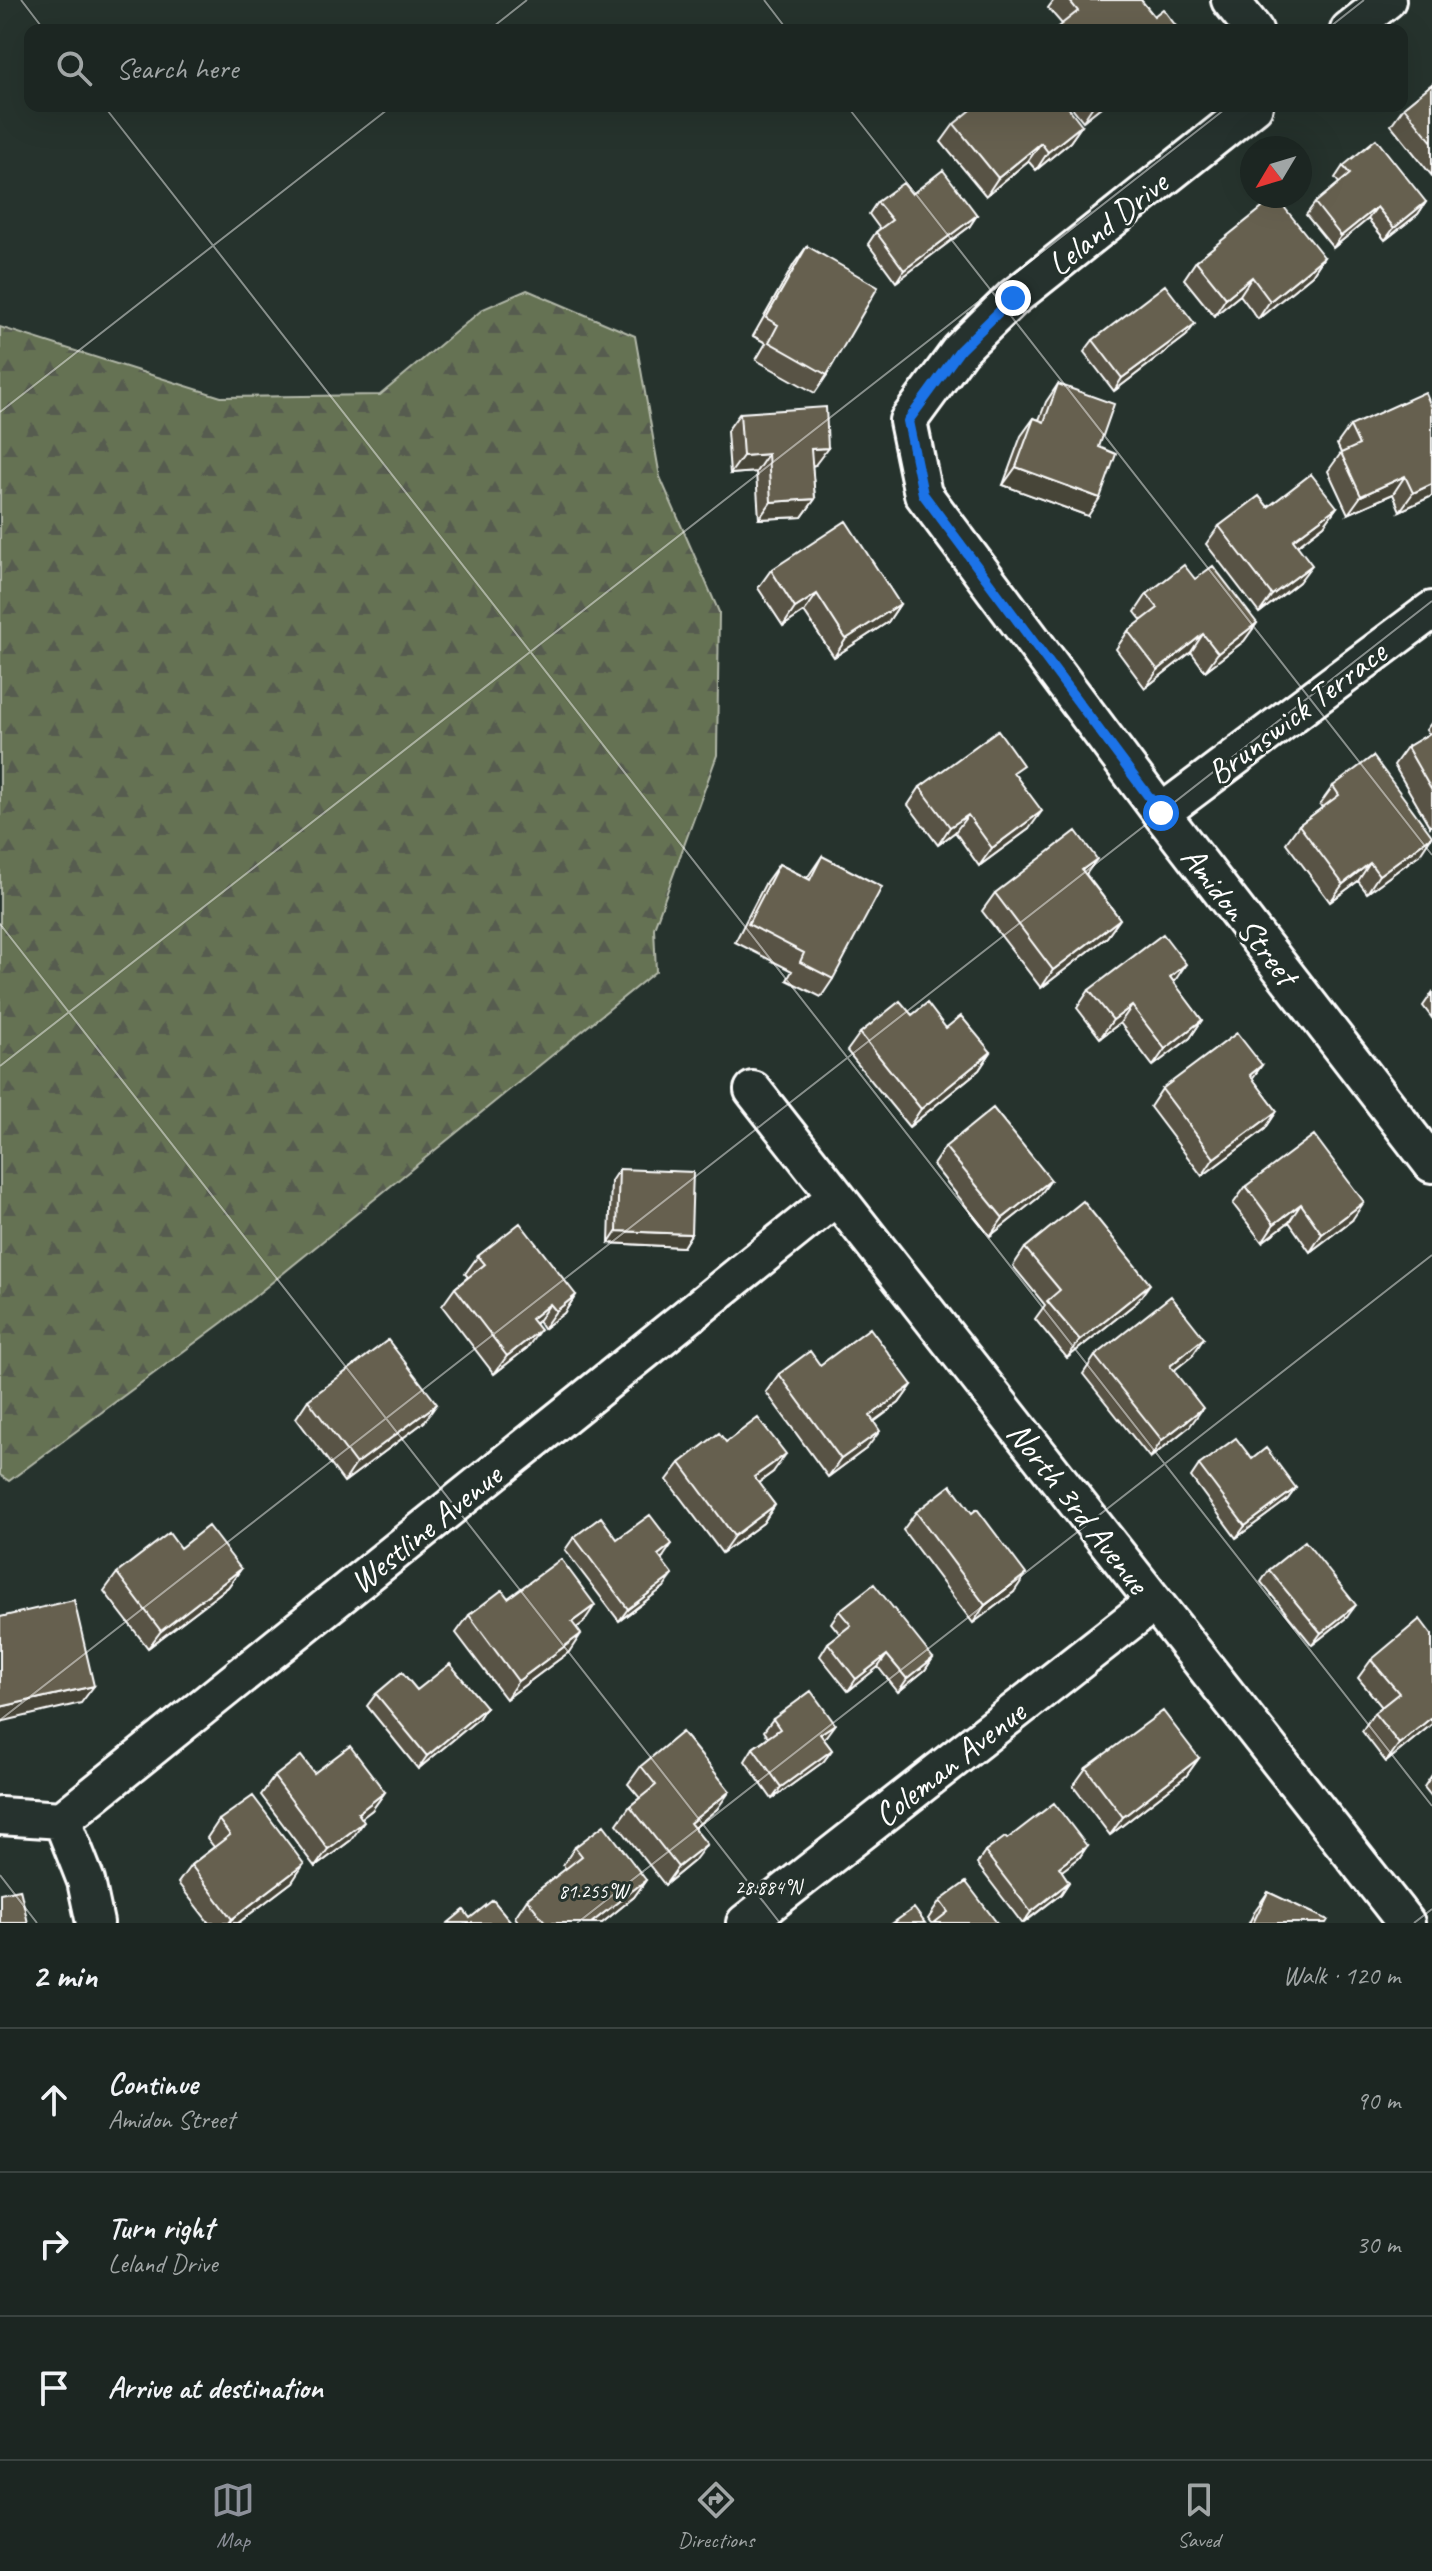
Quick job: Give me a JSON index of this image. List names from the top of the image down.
{
  "streets": {
    "street": [
      "Leland Drive",
      "Brunswick Terrace",
      "Amidon Street",
      "North 3rd Avenue",
      "Westline Avenue",
      "Coleman Avenue"
    ]
  },
  "crossings": [
    ["Leland Drive", "Amidon Street"],
    ["Brunswick Terrace", "Amidon Street"],
    ["North 3rd Avenue", "Westline Avenue"],
    ["North 3rd Avenue", "Coleman Avenue"]
  ],
  "north": "bottom left",
  "page": {
    "search": "Search here",
    "heading": ["2 min", "Walk · 120 m"],
    "list": [
      ["Continue", "Amidon Street", "90 m"],
      ["Turn right", "Leland Drive", "30 m"],
      "Arrive at destination"
    ],
    "nav": ["Map", "Directions", "Saved"]
  },
  "coordinates": ["28.884°N", "81.255°W"]
}
